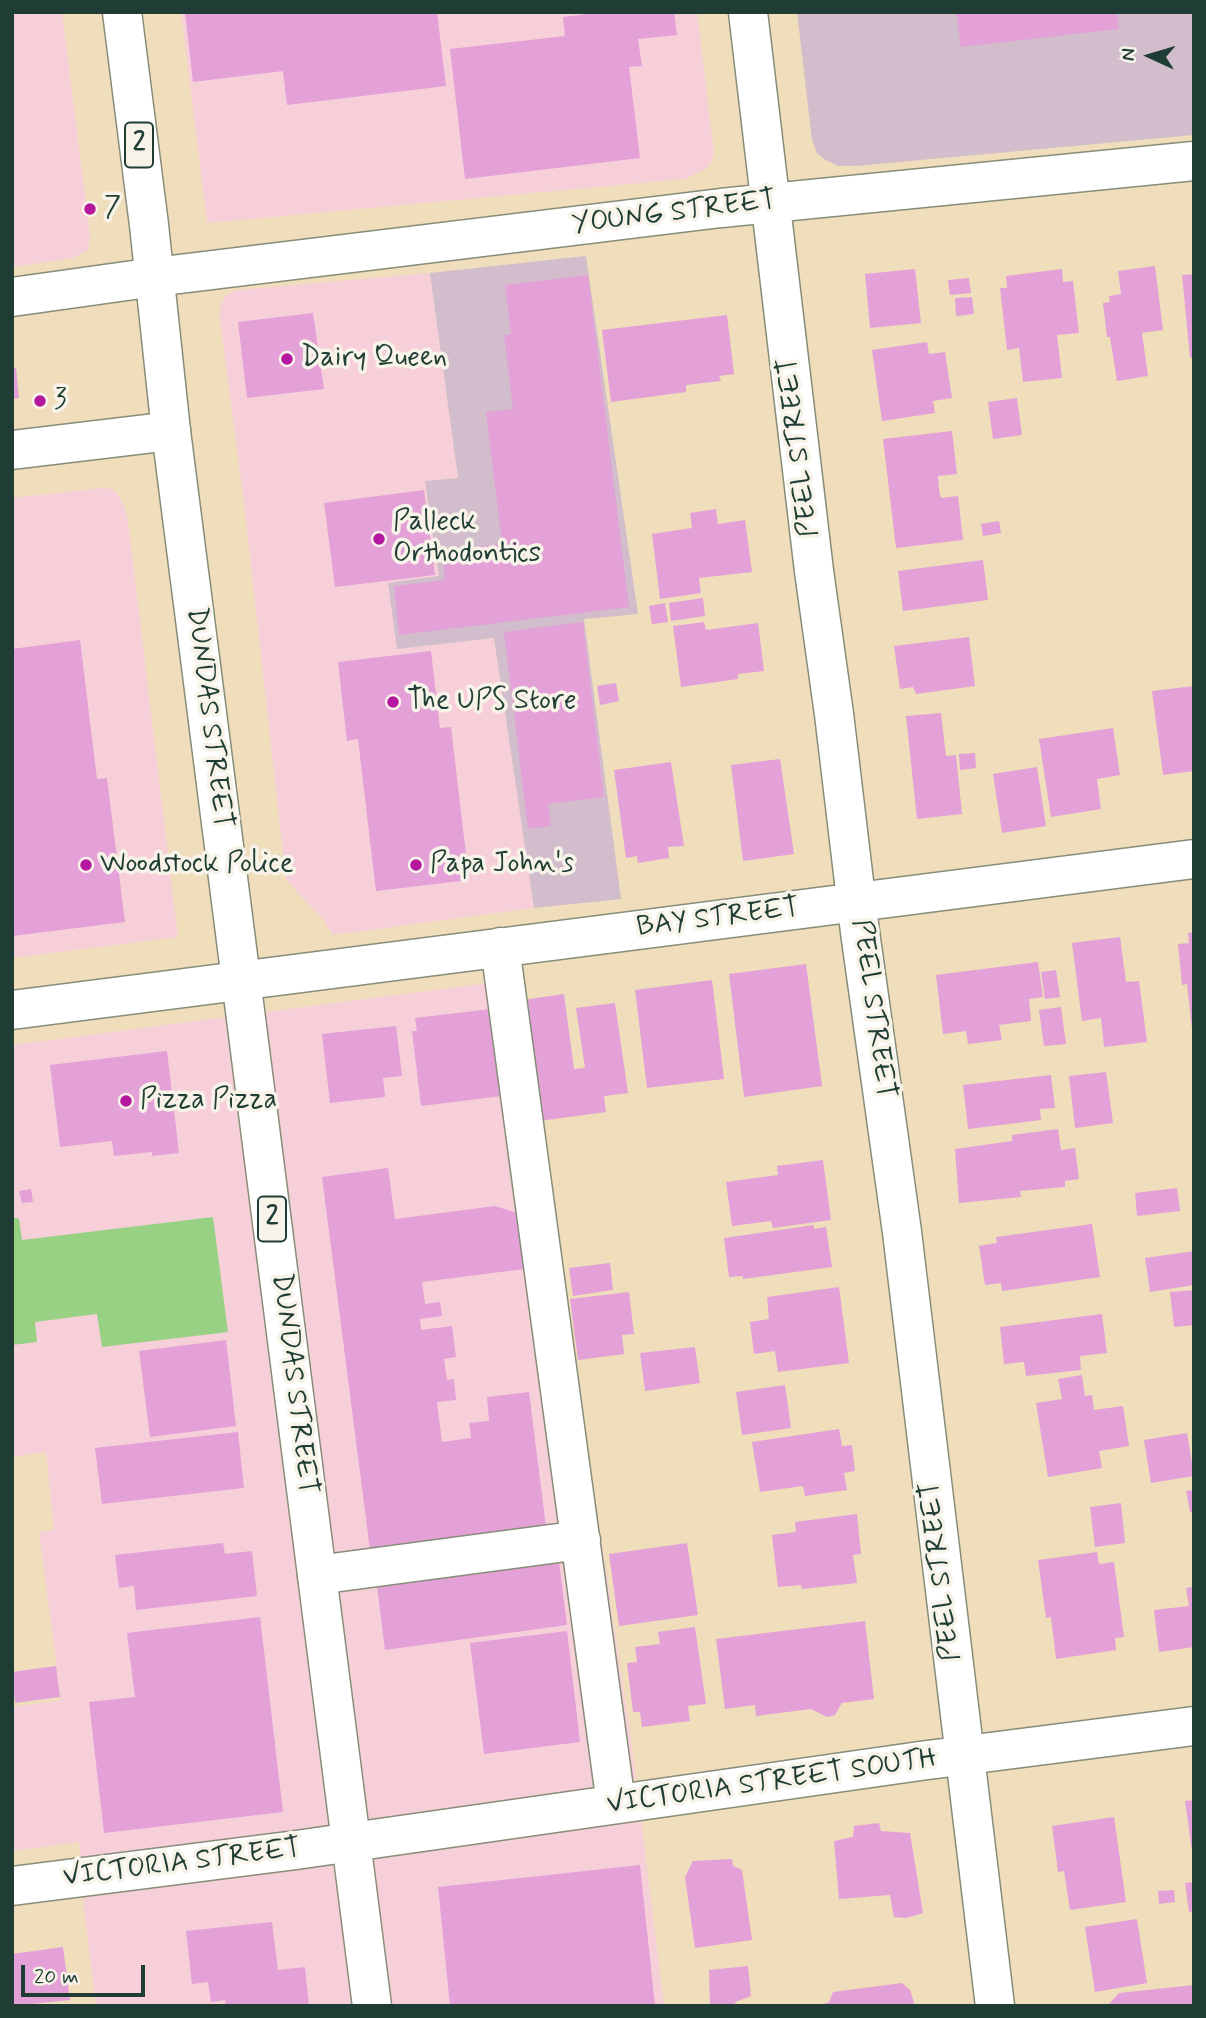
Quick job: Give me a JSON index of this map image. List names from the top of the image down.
{
  "streets": {
    "street": [
      "2",
      "YOUNG STREET",
      "PEEL STREET",
      "DUNDAS STREET",
      "BAY STREET",
      "VICTORIA STREET SOUTH",
      "VICTORIA STREET"
    ]
  },
  "crossings": [
    ["YOUNG STREET", "PEEL STREET"],
    ["YOUNG STREET", "DUNDAS STREET"],
    ["PEEL STREET", "BAY STREET"],
    ["PEEL STREET", "VICTORIA STREET SOUTH"],
    ["DUNDAS STREET", "BAY STREET"],
    ["DUNDAS STREET", "VICTORIA STREET SOUTH"],
    ["DUNDAS STREET", "VICTORIA STREET"],
    ["VICTORIA STREET SOUTH", "VICTORIA STREET"]
  ],
  "places": [
    "7",
    "Dairy Queen",
    "3",
    "Palleck Orthodontics",
    "The UPS Store",
    "Woodstock Police",
    "Papa John's",
    "Pizza Pizza"
  ],
  "scale_bar": "20 m",
  "north": "left"
}
